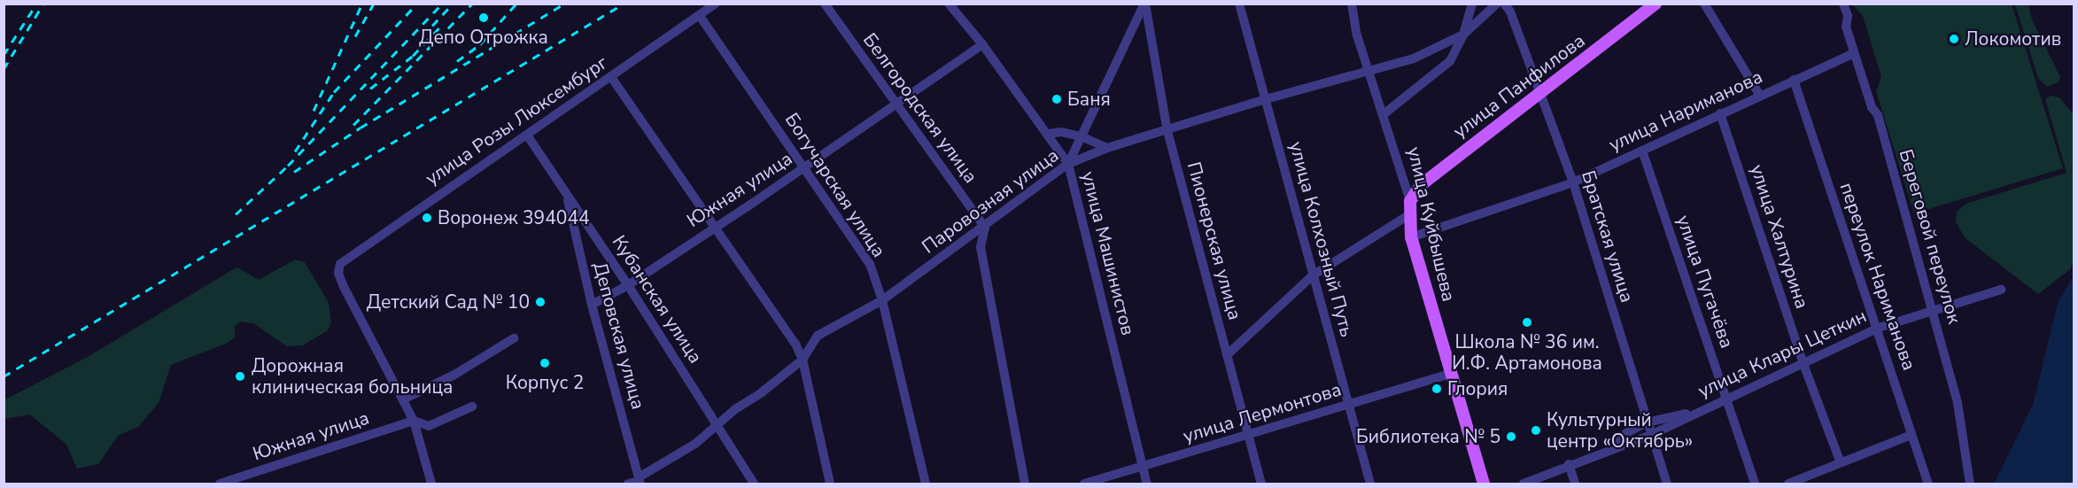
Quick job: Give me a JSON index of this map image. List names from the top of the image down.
{
  "streets": {
    "main road": ["улица Панфилова", "улица Куйбышева"],
    "street": [
      "Белгородская улица",
      "улица Нариманова",
      "улица Розы Люксембург",
      "Богучарская улица",
      "Южная улица",
      "Паровозная улица",
      "Братская улица",
      "улица Халтурина",
      "Береговой переулок",
      "улица Колхозный Путь",
      "Пионерская улица",
      "улица Машинистов",
      "переулок Нариманова",
      "улица Пугачёва",
      "Кубанская улица",
      "Деповская улица",
      "улица Клары Цеткин",
      "улица Лермонтова"
    ]
  },
  "crossings": [
    ["улица Панфилова", "улица Куйбышева"],
    ["улица Панфилова", "Братская улица"],
    ["Белгородская улица", "Южная улица"],
    ["Белгородская улица", "Паровозная улица"],
    ["улица Нариманова", "улица Куйбышева"],
    ["улица Нариманова", "Братская улица"],
    ["улица Нариманова", "улица Халтурина"],
    ["улица Нариманова", "Береговой переулок"],
    ["улица Нариманова", "переулок Нариманова"],
    ["улица Нариманова", "улица Пугачёва"],
    ["улица Розы Люксембург", "Богучарская улица"],
    ["улица Розы Люксембург", "Кубанская улица"],
    ["Богучарская улица", "Южная улица"],
    ["Богучарская улица", "Паровозная улица"],
    ["Южная улица", "улица Машинистов"],
    ["Южная улица", "Кубанская улица"],
    ["Южная улица", "Деповская улица"],
    ["Паровозная улица", "улица Куйбышева"],
    ["Паровозная улица", "улица Колхозный Путь"],
    ["Паровозная улица", "Пионерская улица"],
    ["Паровозная улица", "улица Машинистов"],
    ["Паровозная улица", "Кубанская улица"],
    ["Паровозная улица", "Деповская улица"],
    ["улица Куйбышева", "улица Лермонтова"],
    ["Братская улица", "улица Клары Цеткин"],
    ["улица Халтурина", "улица Клары Цеткин"],
    ["Береговой переулок", "улица Клары Цеткин"],
    ["улица Колхозный Путь", "улица Лермонтова"],
    ["Пионерская улица", "улица Лермонтова"],
    ["улица Машинистов", "улица Лермонтова"],
    ["переулок Нариманова", "улица Клары Цеткин"],
    ["улица Пугачёва", "улица Клары Цеткин"],
    ["Кубанская улица", "Деповская улица"]
  ],
  "places": [
    "Депо Отрожка",
    "Локомотив",
    "Баня",
    "Воронеж 394044",
    "Детский Сад № 10",
    "Школа № 36 им. И.Ф. Артамонова",
    "Корпус 2",
    "Дорожная клиническая больница",
    "Глория",
    "Культурный центр «Октябрь»",
    "Библиотека № 5"
  ]
}
